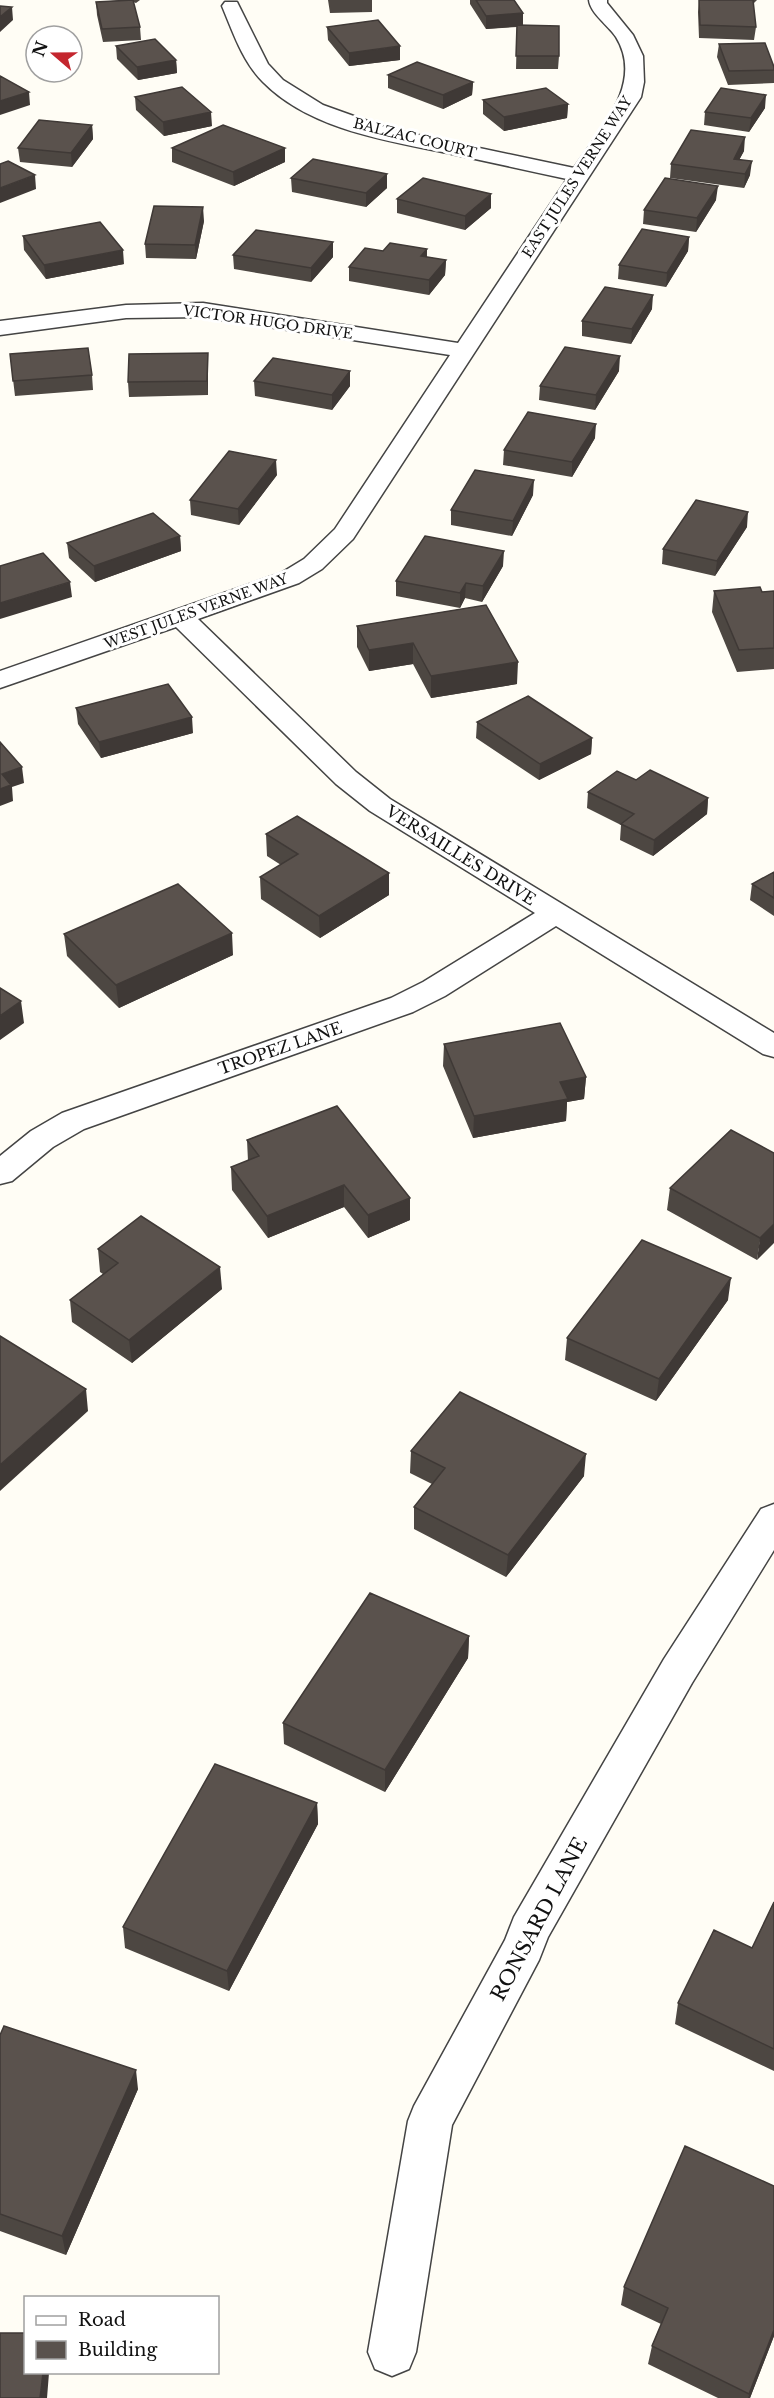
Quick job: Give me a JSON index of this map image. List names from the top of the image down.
{
  "streets": {
    "street": [
      "BALZAC COURT",
      "EAST JULES VERNE WAY",
      "VICTOR HUGO DRIVE",
      "WEST JULES VERNE WAY",
      "VERSAILLES DRIVE",
      "TROPEZ LANE",
      "RONSARD LANE"
    ]
  },
  "crossings": [
    ["BALZAC COURT", "EAST JULES VERNE WAY"],
    ["EAST JULES VERNE WAY", "VICTOR HUGO DRIVE"],
    ["EAST JULES VERNE WAY", "WEST JULES VERNE WAY"],
    ["VICTOR HUGO DRIVE", "WEST JULES VERNE WAY"],
    ["WEST JULES VERNE WAY", "VERSAILLES DRIVE"],
    ["VERSAILLES DRIVE", "TROPEZ LANE"]
  ],
  "legend": ["Road", "Building"],
  "north": "left"
}
